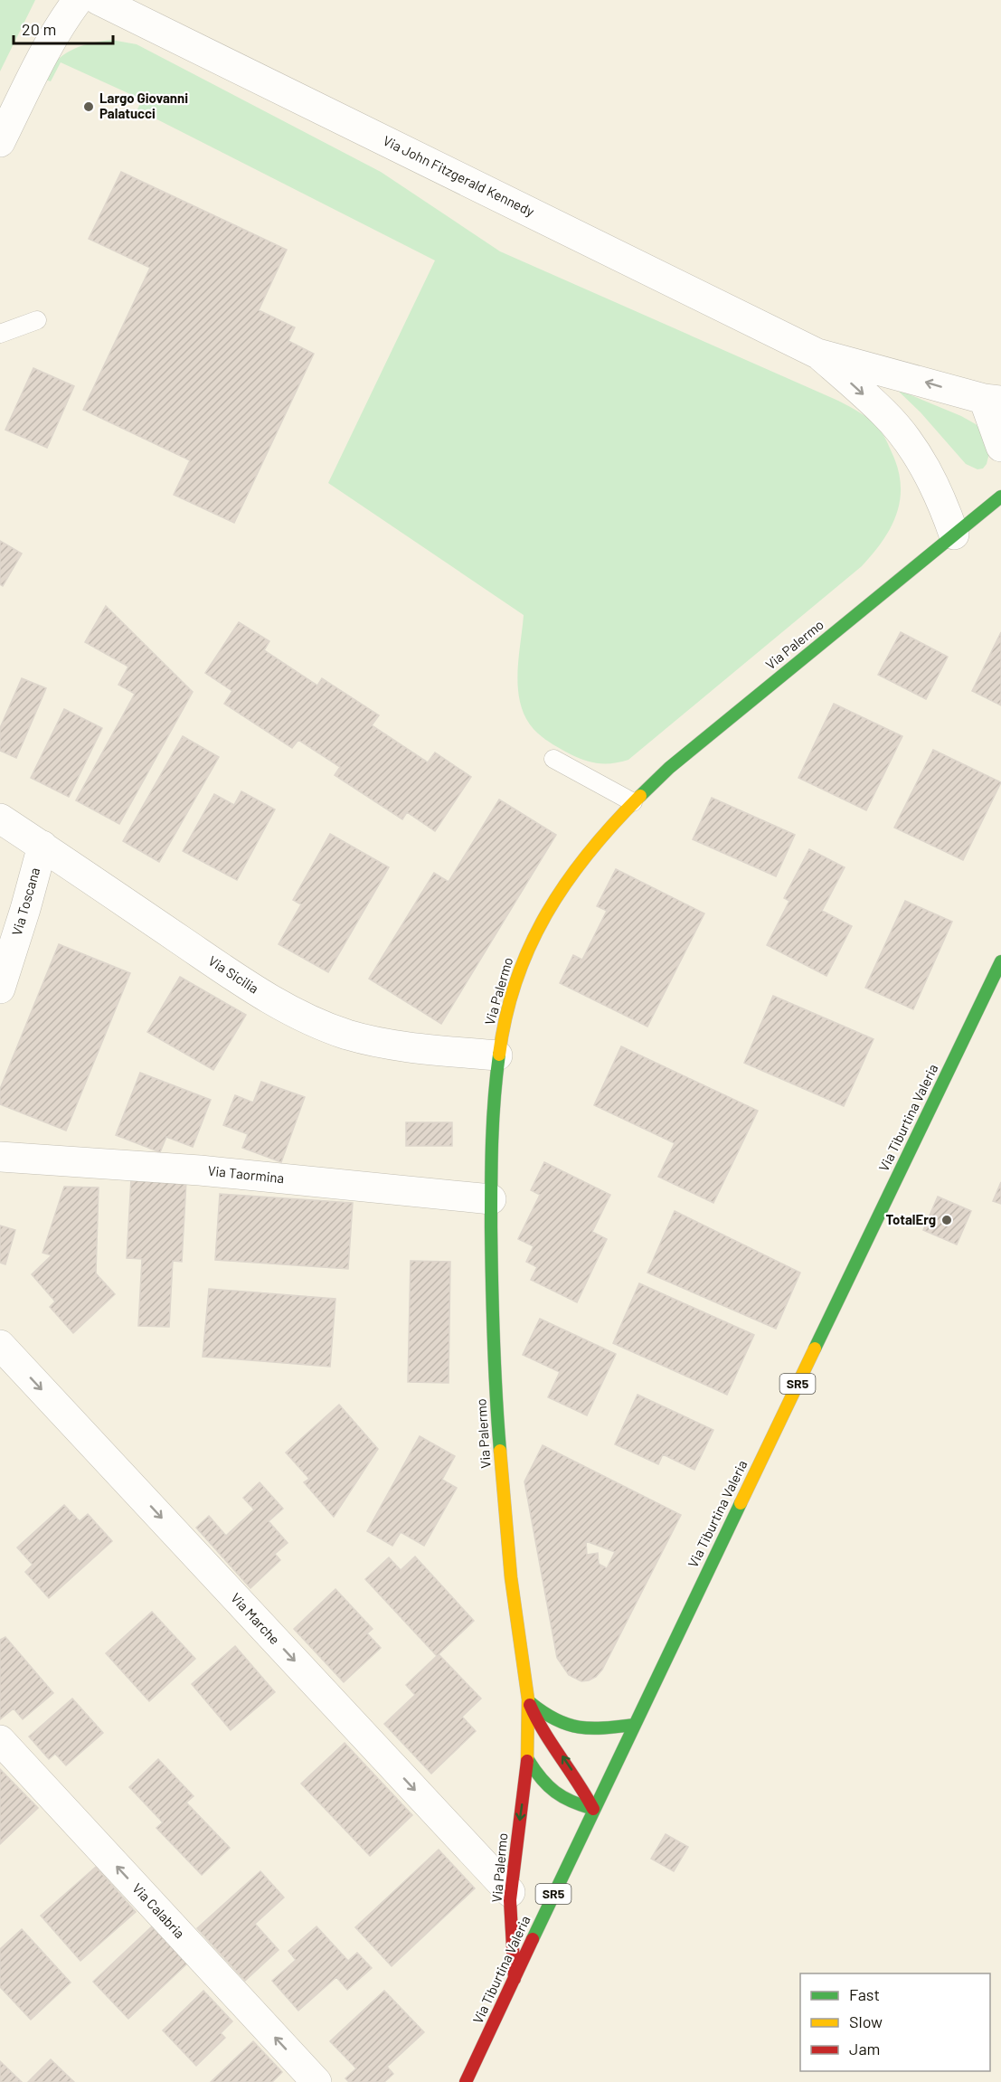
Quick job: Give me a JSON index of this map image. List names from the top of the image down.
{
  "streets": {
    "street": [
      "Via John Fitzgerald Kennedy",
      "Via Palermo",
      "Via Toscana",
      "Via Sicilia",
      "Via Tiburtina Valeria",
      "Via Taormina",
      "SR5",
      "Via Marche",
      "Via Calabria"
    ]
  },
  "crossings": [
    ["Via John Fitzgerald Kennedy", "Via Palermo"],
    ["Via Palermo", "Via Sicilia"],
    ["Via Palermo", "Via Tiburtina Valeria"],
    ["Via Palermo", "Via Taormina"],
    ["Via Palermo", "Via Marche"],
    ["Via Toscana", "Via Sicilia"]
  ],
  "one_way": ["Via Marche", "Via Calabria"],
  "places": ["Largo Giovanni Palatucci", "TotalErg"],
  "legend": ["Fast", "Slow", "Jam"],
  "scale_bar": "20 m"
}
